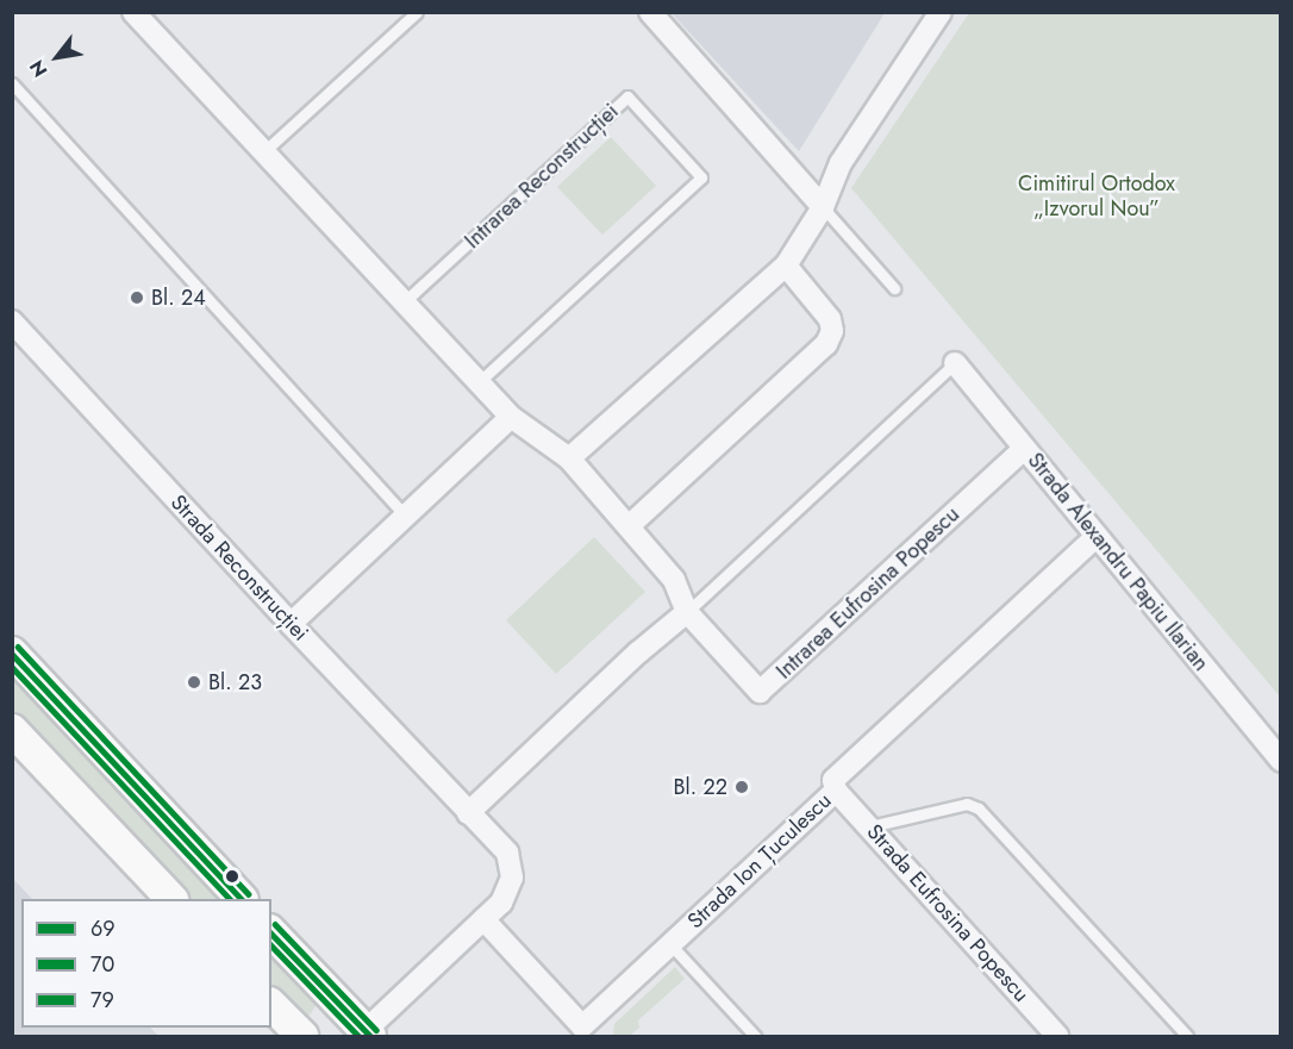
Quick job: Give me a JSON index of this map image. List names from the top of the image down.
{
  "streets": {
    "street": [
      "Strada Alexandru Papiu Ilarian",
      "Strada Reconstrucției",
      "Intrarea Eufrosina Popescu",
      "Strada Ion Țuculescu",
      "Strada Eufrosina Popescu"
    ],
    "lane": ["Intrarea Reconstrucției"]
  },
  "crossings": [
    ["Strada Alexandru Papiu Ilarian", "Intrarea Eufrosina Popescu"],
    ["Strada Alexandru Papiu Ilarian", "Strada Ion Țuculescu"],
    ["Strada Ion Țuculescu", "Strada Eufrosina Popescu"]
  ],
  "parks": ["Cimitirul Ortodox „Izvorul Nou”"],
  "places": ["Bl. 24", "Bl. 23", "Bl. 22"],
  "lines": ["transit line 79", "transit line 69", "transit line 70"],
  "legend": ["69", "70", "79"],
  "north": "bottom left"
}
